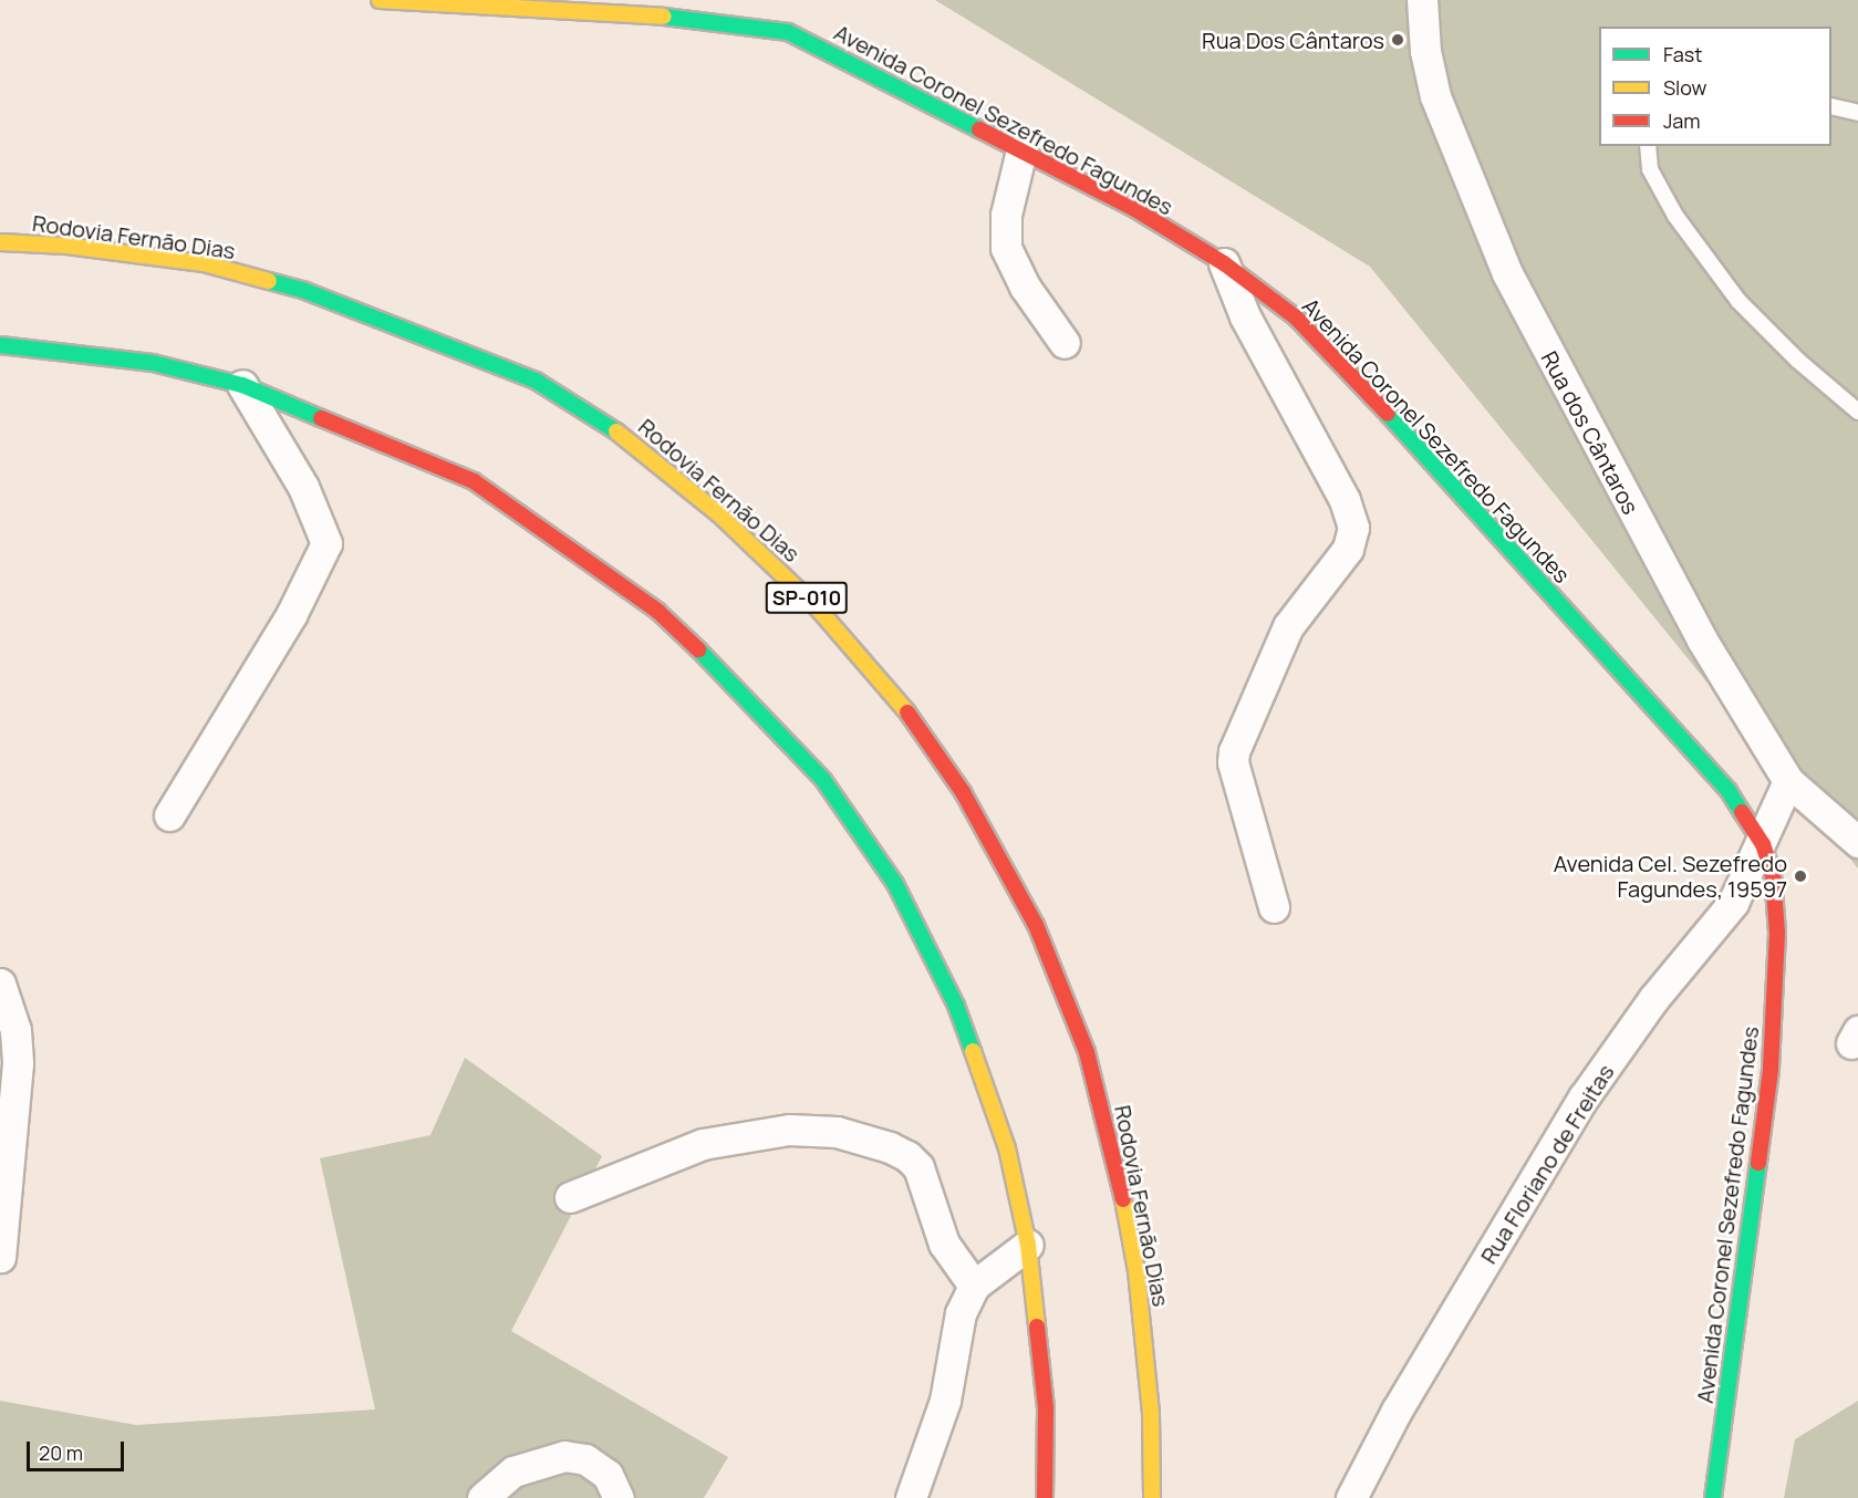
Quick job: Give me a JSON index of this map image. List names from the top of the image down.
{
  "streets": {
    "main road": ["Avenida Coronel Sezefredo Fagundes", "Rodovia Fernão Dias", "SP-010"],
    "street": ["Rua dos Cântaros", "Rua Floriano de Freitas"]
  },
  "crossings": [
    ["Avenida Coronel Sezefredo Fagundes", "Rua Floriano de Freitas"]
  ],
  "places": ["Rua Dos Cântaros", "Avenida Cel. Sezefredo Fagundes, 19597"],
  "legend": ["Fast", "Slow", "Jam"],
  "scale_bar": "20 m"
}
